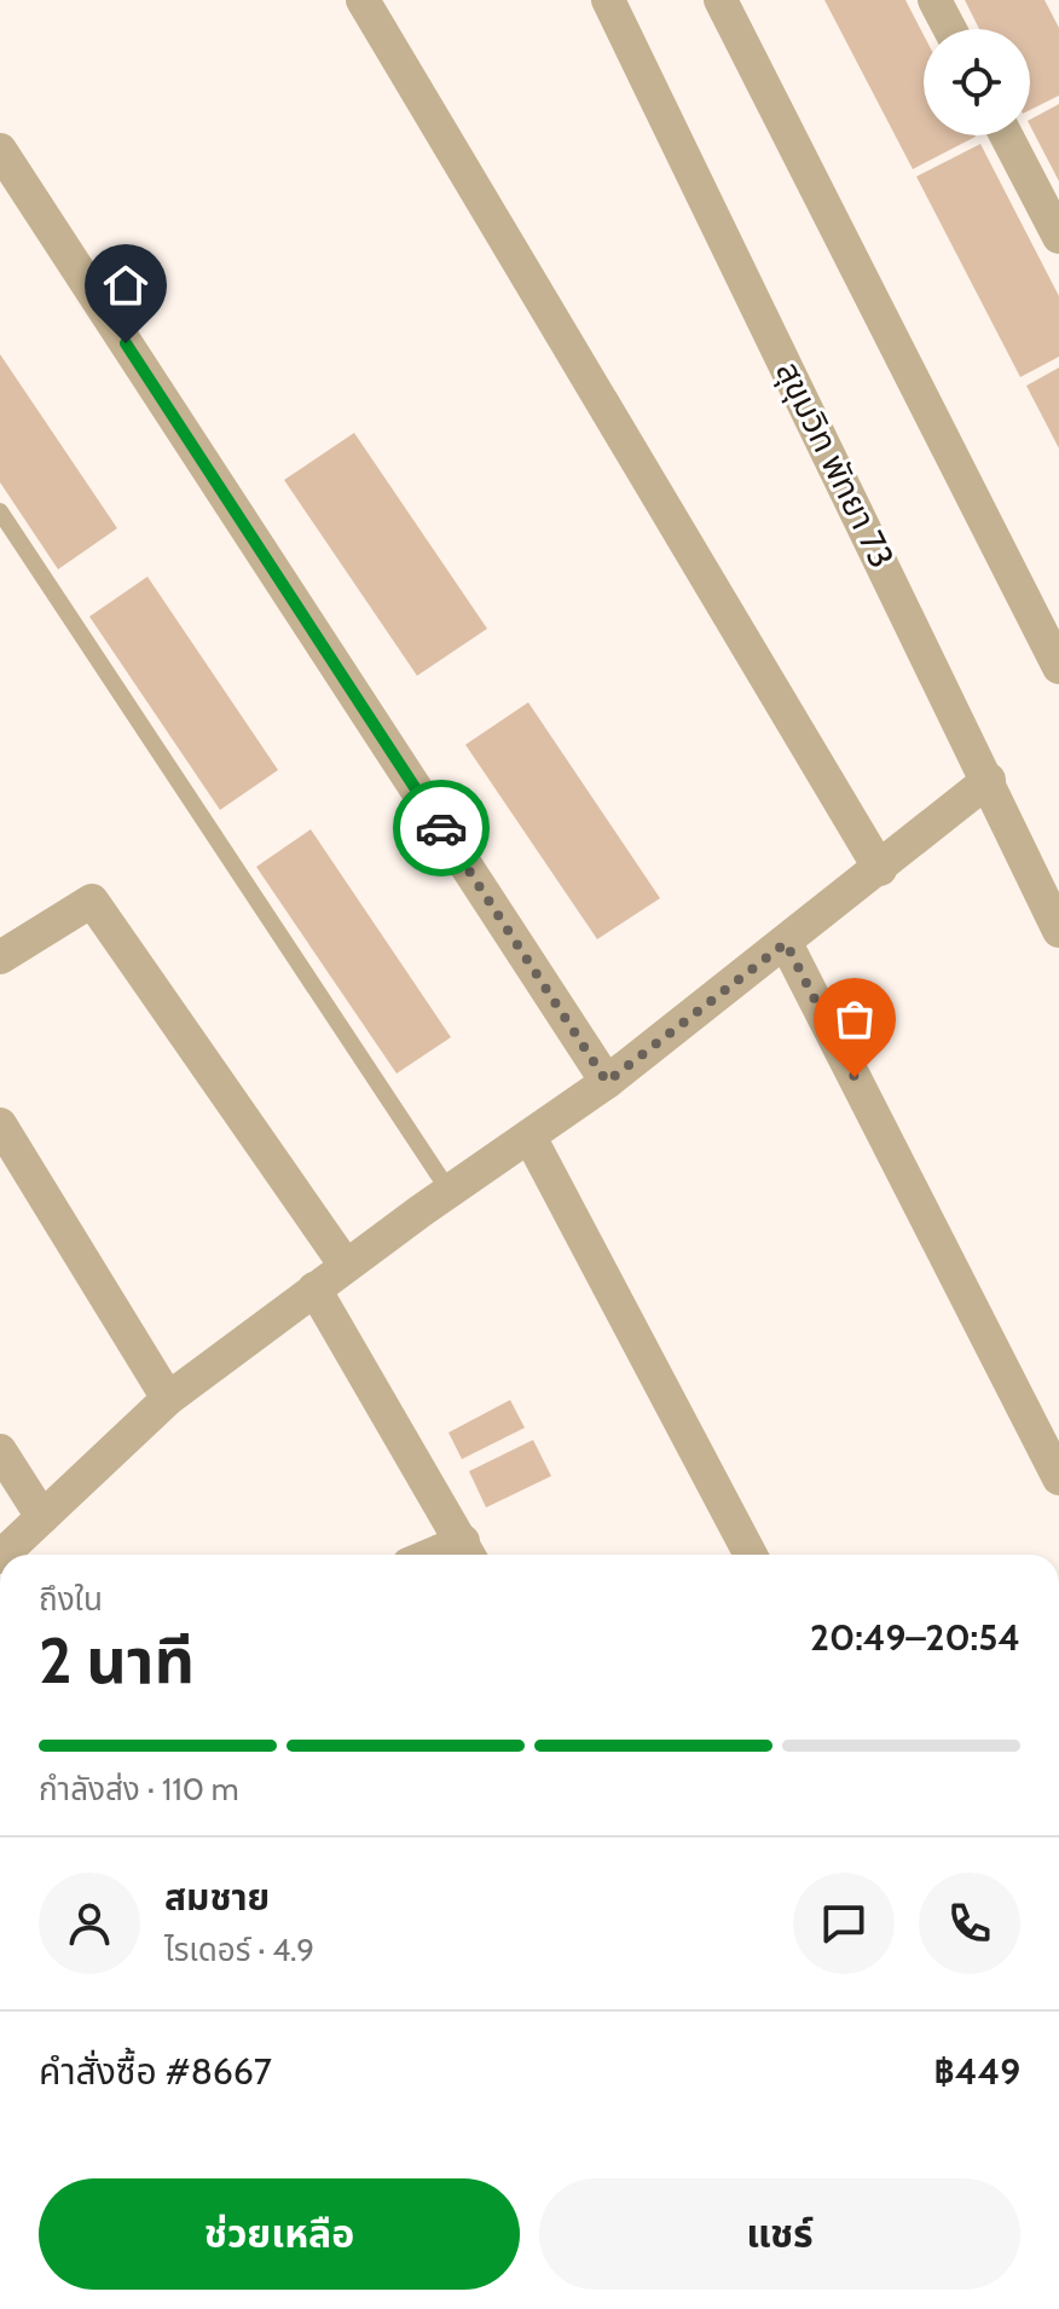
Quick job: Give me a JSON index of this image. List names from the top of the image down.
{
  "streets": {
    "street": ["สุขุมวิท พัทยา 73"]
  },
  "page": {
    "heading": ["2 นาที", "ถึงใน", "20:49–20:54"],
    "panel": [
      "สมชาย",
      "ไรเดอร์ · 4.9",
      "คำสั่งซื้อ #8667",
      "฿449"
    ],
    "bar": "กำลังส่ง · 110 m",
    "buttons": ["ช่วยเหลือ", "แชร์"]
  }
}
